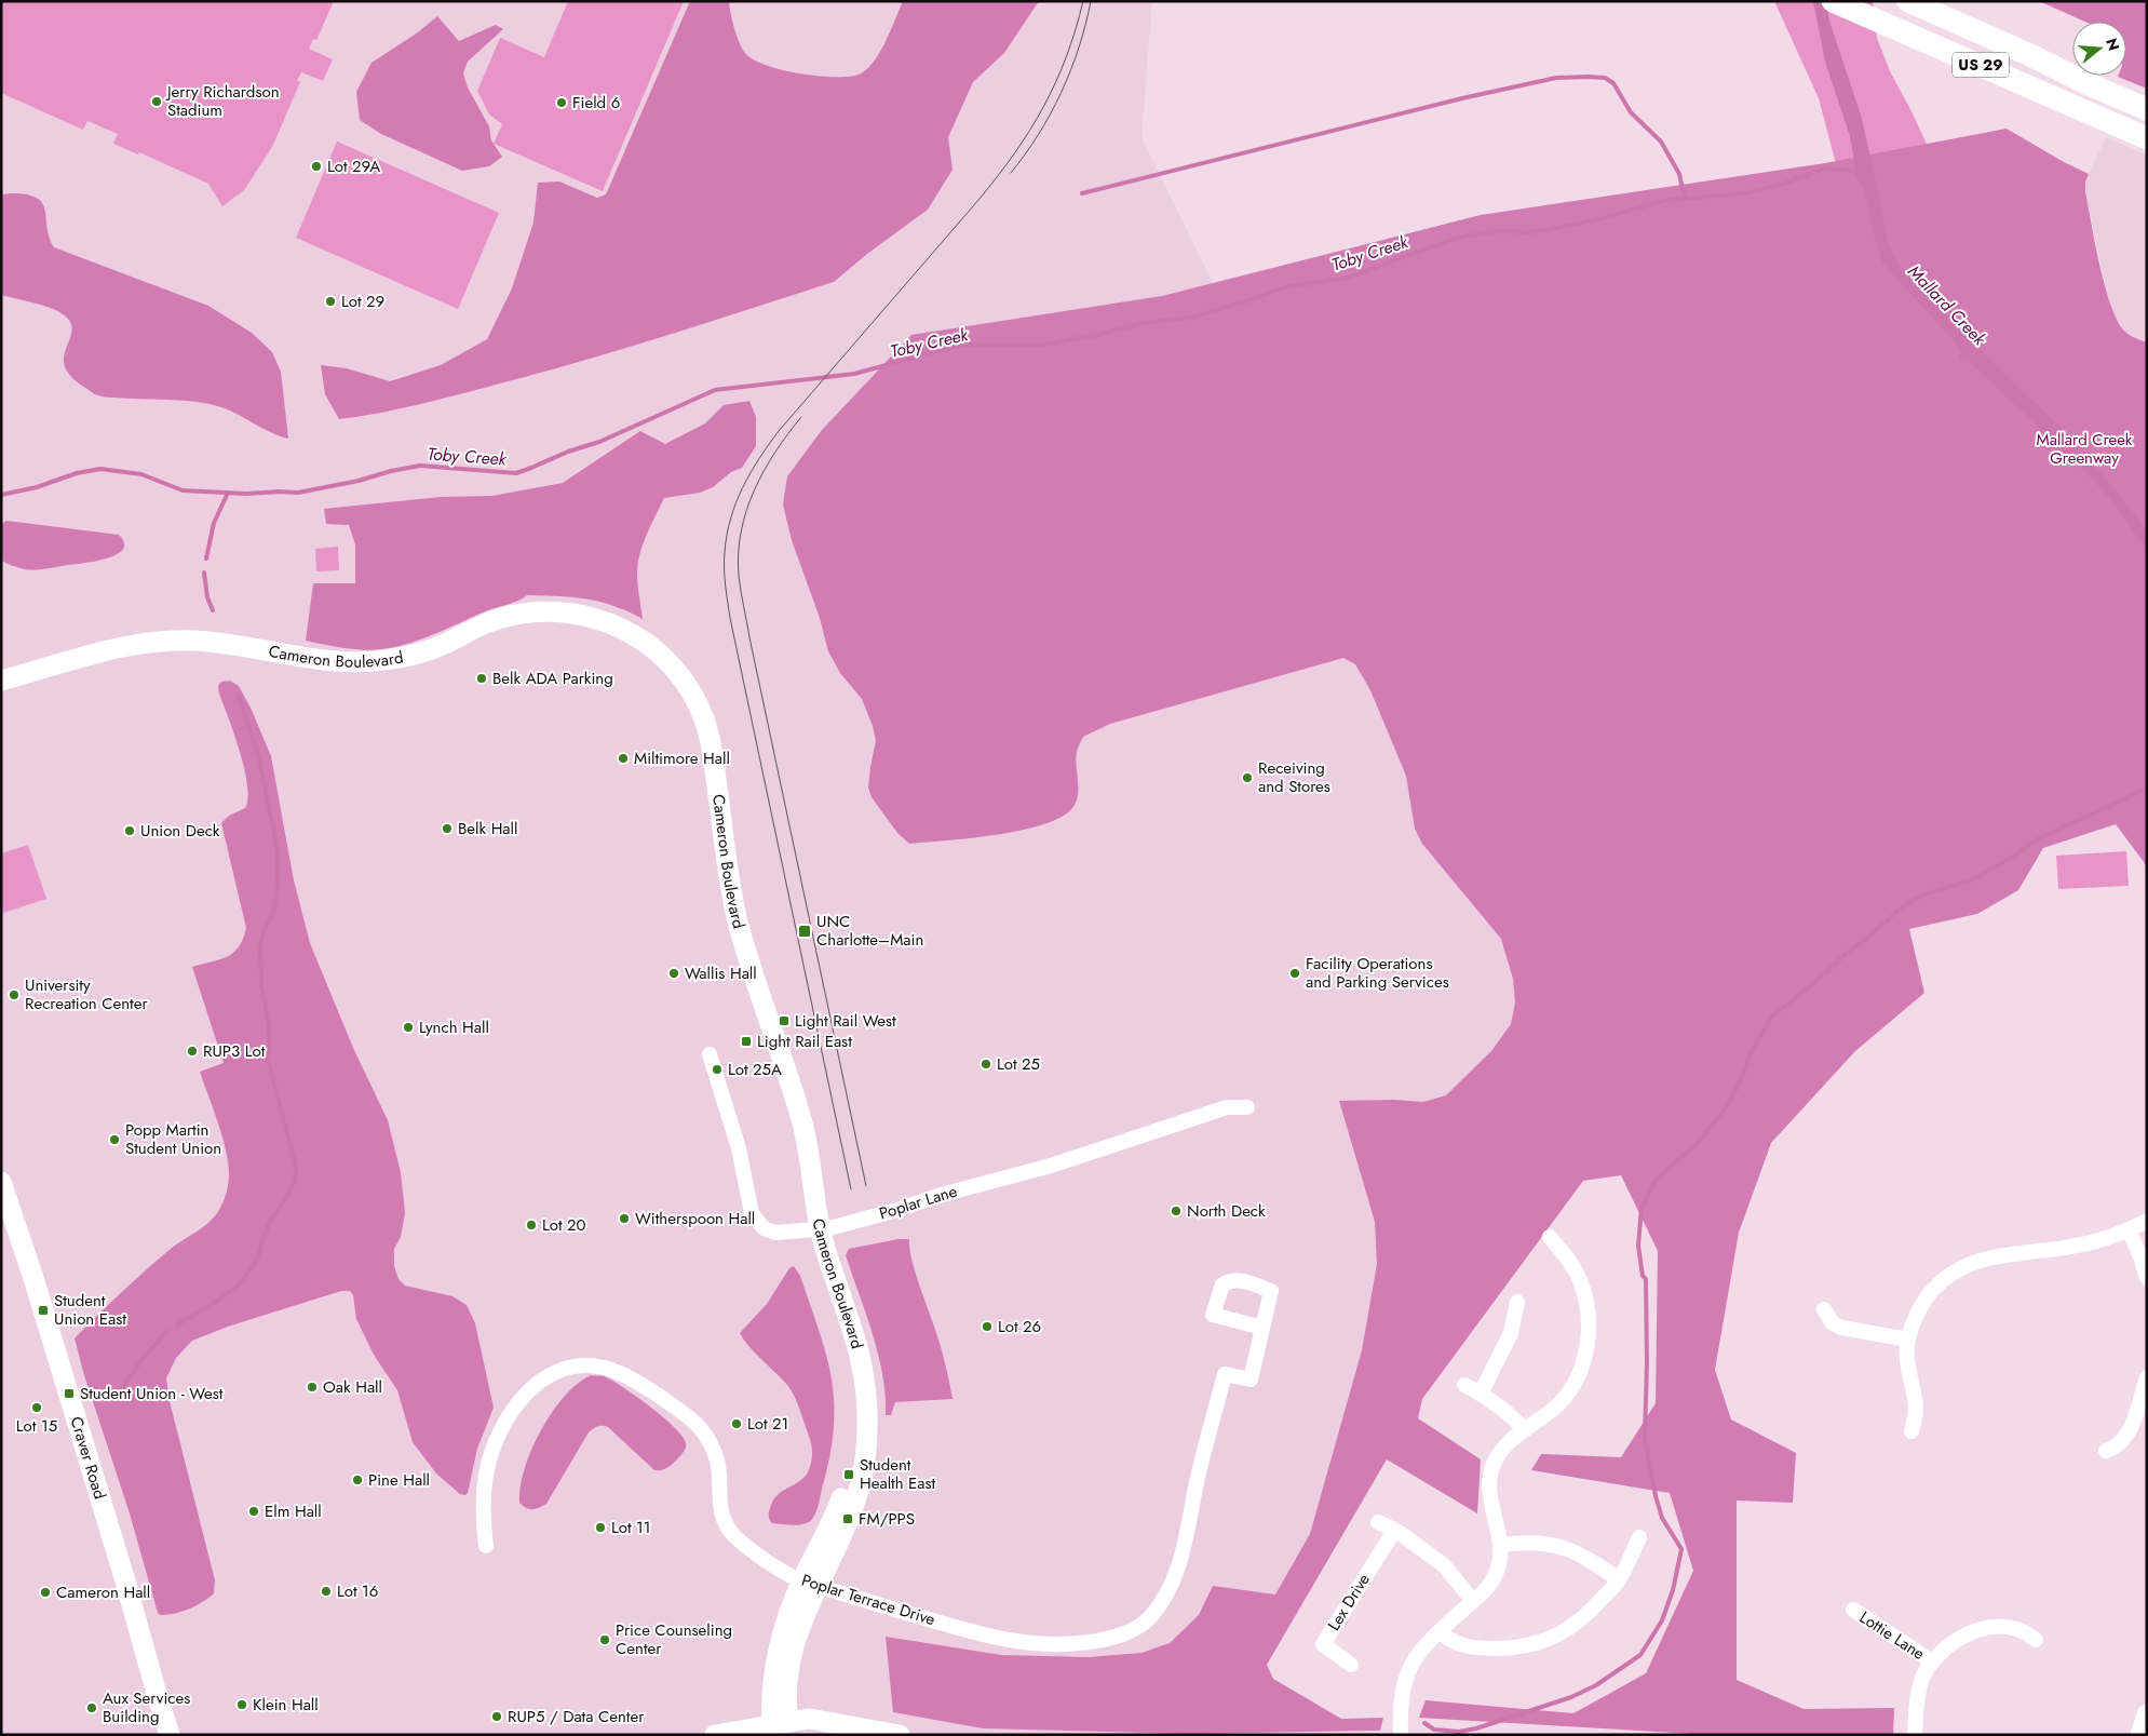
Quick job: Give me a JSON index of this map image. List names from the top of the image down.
{
  "streets": {
    "main road": ["US 29"],
    "street": [
      "Cameron Boulevard",
      "Poplar Lane",
      "Craver Road",
      "Poplar Terrace Drive",
      "Lex Drive",
      "Lottie Lane"
    ]
  },
  "crossings": [
    ["Cameron Boulevard", "Poplar Lane"],
    ["Cameron Boulevard", "Poplar Terrace Drive"]
  ],
  "water": ["Toby Creek", "Mallard Creek"],
  "parks": ["Mallard Creek Greenway"],
  "places": {
    "other": [
      "Jerry Richardson Stadium",
      "Field 6",
      "Lot 29A",
      "Lot 29",
      "Belk ADA Parking",
      "Miltimore Hall",
      "Receiving and Stores",
      "Belk Hall",
      "Union Deck",
      "Wallis Hall",
      "Facility Operations and Parking Services",
      "University Recreation Center",
      "Lynch Hall",
      "RUP3 Lot",
      "Lot 25",
      "Lot 25A",
      "Popp Martin Student Union",
      "North Deck",
      "Witherspoon Hall",
      "Lot 20",
      "Lot 26",
      "Oak Hall",
      "Lot 15",
      "Lot 21",
      "Pine Hall",
      "Elm Hall",
      "Lot 11",
      "Lot 16",
      "Cameron Hall",
      "Price Counseling Center",
      "Klein Hall",
      "Aux Services Building",
      "RUP5 / Data Center"
    ],
    "transit": [
      "UNC Charlotte–Main",
      "Light Rail West",
      "Light Rail East",
      "Student Union East",
      "Student Union - West",
      "Student Health East",
      "FM/PPS"
    ]
  },
  "north": "right"
}
